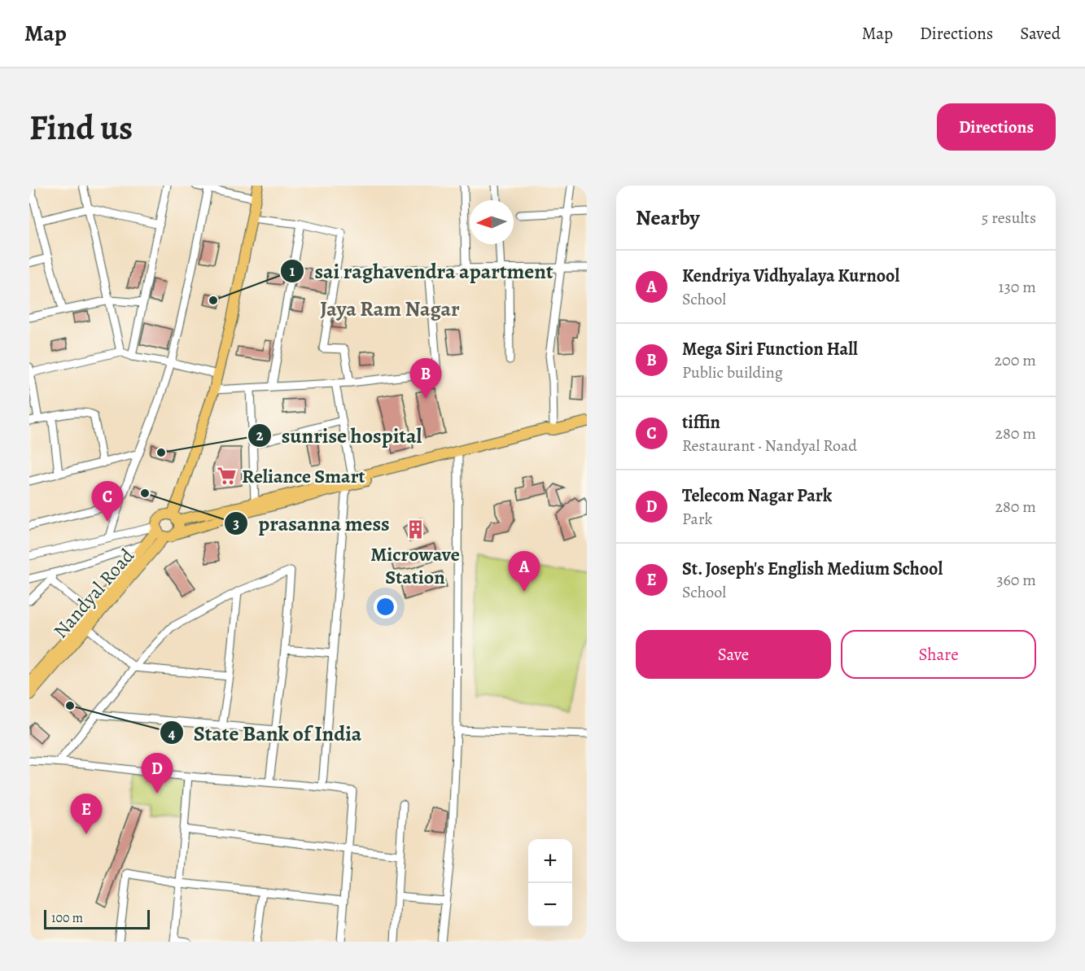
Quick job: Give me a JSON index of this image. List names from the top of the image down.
{
  "streets": {
    "main road": ["Nandyal Road"]
  },
  "districts": ["Jaya Ram Nagar"],
  "places": {
    "other": [
      "sai raghavendra apartment",
      "sunrise hospital",
      "prasanna mess",
      "State Bank of India"
    ],
    "supermarket": ["Reliance Smart"],
    "building": ["Microwave Station"]
  },
  "scale_bar": "100 m",
  "north": "left",
  "page": {
    "header": "Map",
    "nav": ["Map", "Directions", "Saved"],
    "buttons": [
      "Directions",
      ["Save", "Share"]
    ],
    "title": "Find us",
    "heading": ["Nearby", "5 results"],
    "list": [
      {
        "mark": "A",
        "name": "Kendriya Vidhyalaya Kurnool",
        "note": "School",
        "value": "130 m"
      },
      {
        "mark": "B",
        "name": "Mega Siri Function Hall",
        "note": "Public building",
        "value": "200 m"
      },
      {
        "mark": "C",
        "name": "tiffin",
        "note": "Restaurant · Nandyal Road",
        "value": "280 m"
      },
      {
        "mark": "D",
        "name": "Telecom Nagar Park",
        "note": "Park",
        "value": "280 m"
      },
      {
        "mark": "E",
        "name": "St. Joseph's English Medium School",
        "note": "School",
        "value": "360 m"
      }
    ],
    "pins": [
      "B",
      "C",
      "A",
      "D",
      "E"
    ],
    "map_buttons": ["+", "−"],
    "scale": "100 m"
  }
}
